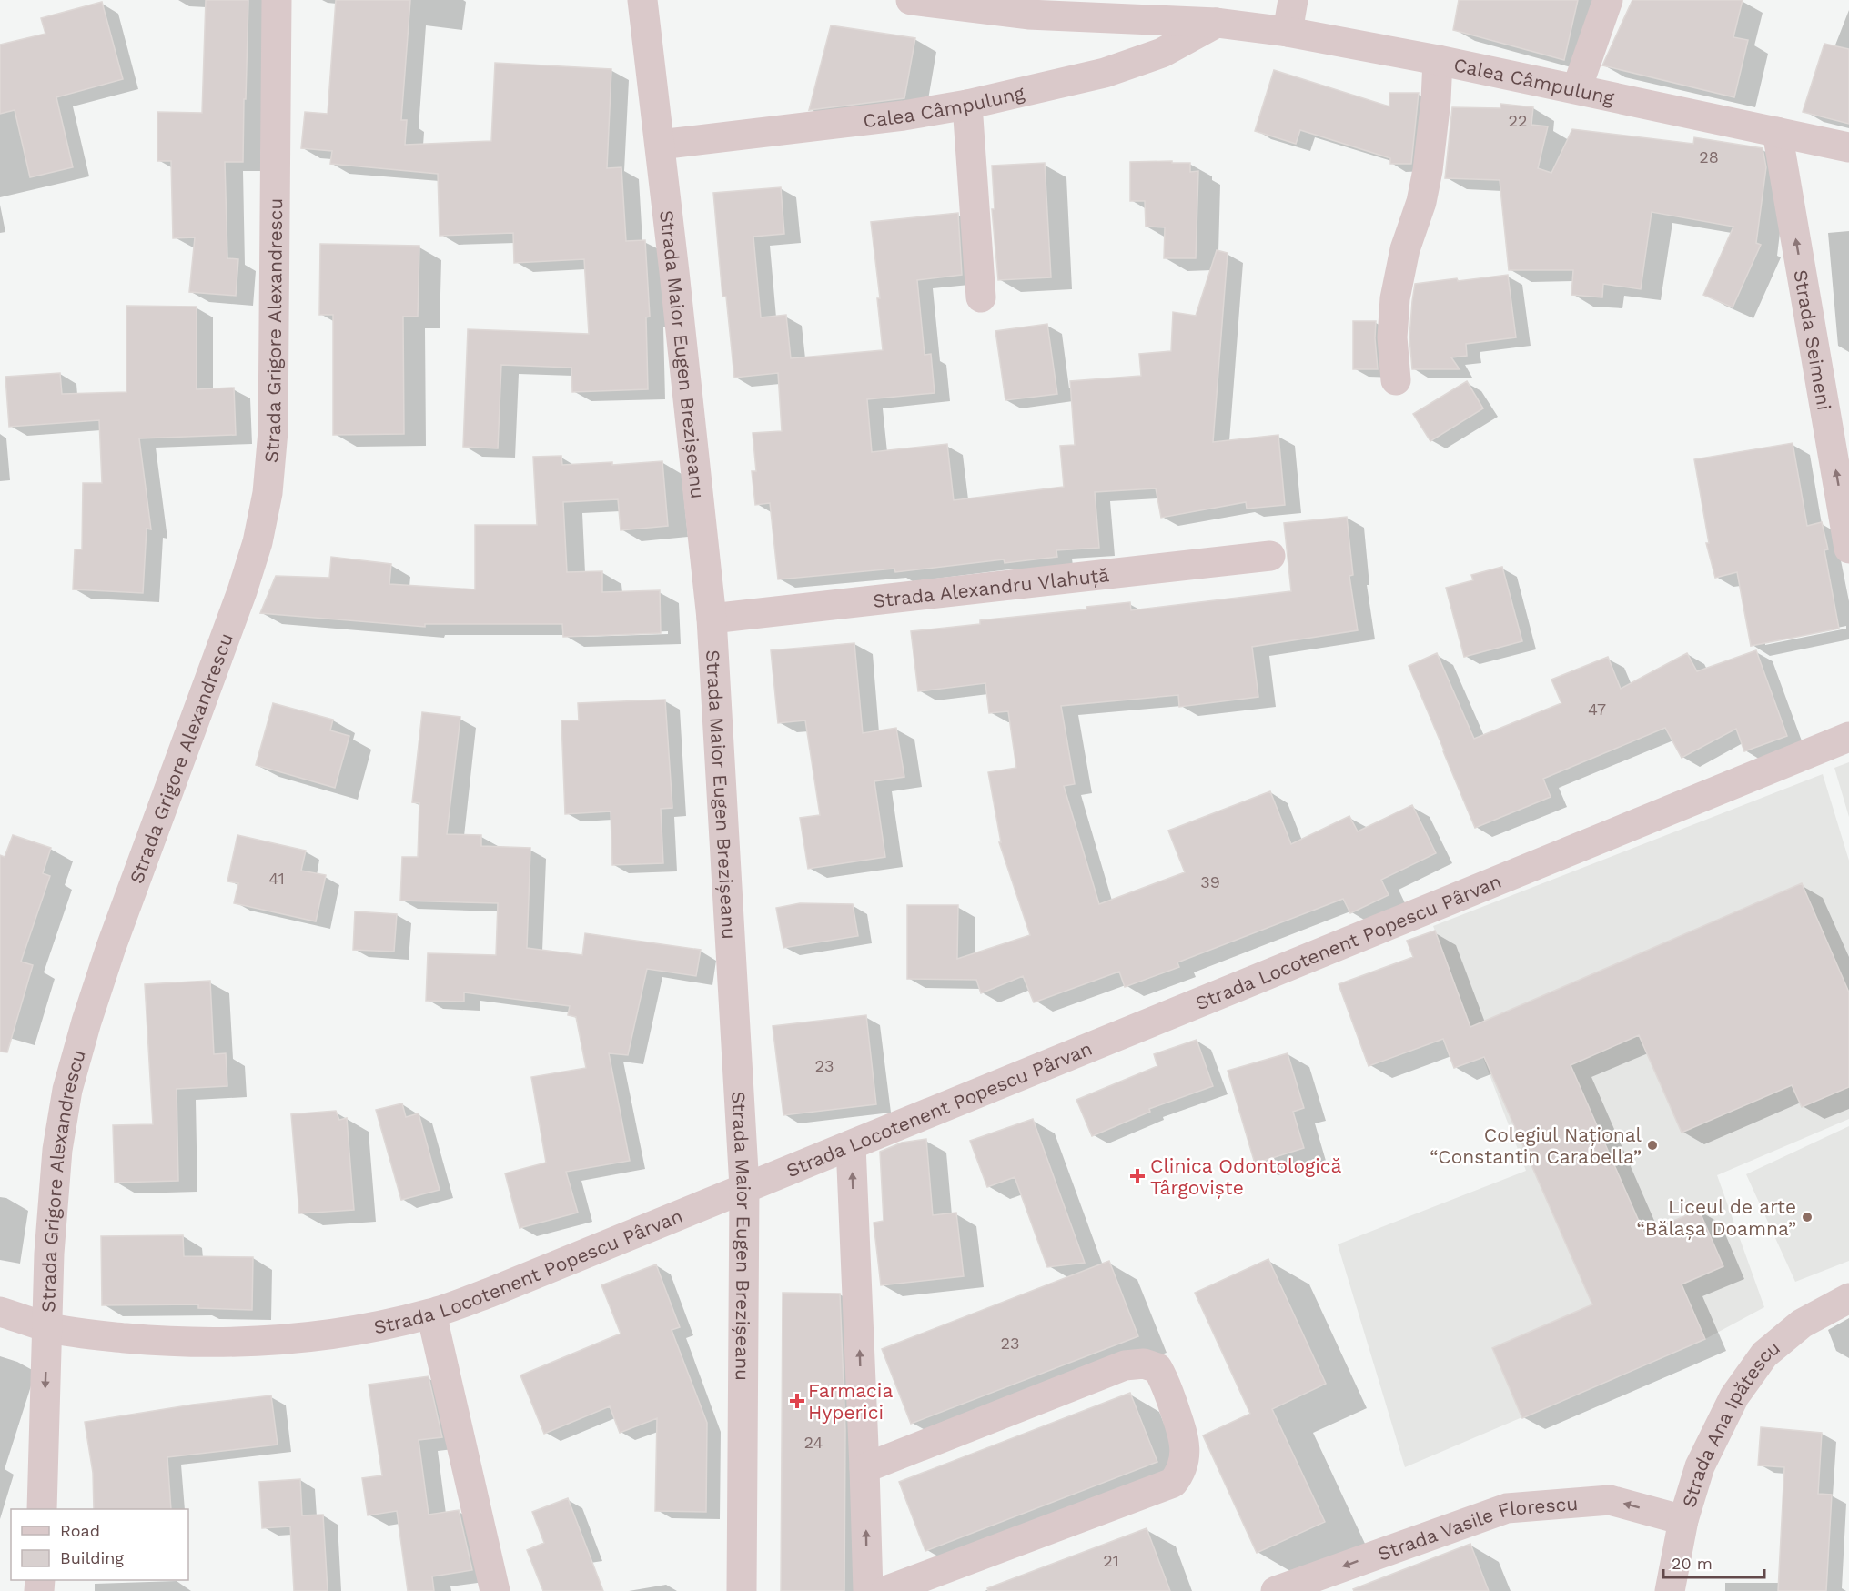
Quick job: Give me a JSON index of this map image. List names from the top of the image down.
{
  "streets": {
    "street": [
      "Calea Câmpulung",
      "Strada Grigore Alexandrescu",
      "Strada Seimeni",
      "Strada Maior Eugen Brezișeanu",
      "Strada Alexandru Vlahuță",
      "Strada Locotenent Popescu Pârvan",
      "Strada Ana Ipătescu",
      "Strada Vasile Florescu"
    ]
  },
  "crossings": [
    ["Calea Câmpulung", "Strada Seimeni"],
    ["Calea Câmpulung", "Strada Maior Eugen Brezișeanu"],
    ["Strada Grigore Alexandrescu", "Strada Locotenent Popescu Pârvan"],
    ["Strada Maior Eugen Brezișeanu", "Strada Alexandru Vlahuță"],
    ["Strada Maior Eugen Brezișeanu", "Strada Locotenent Popescu Pârvan"],
    ["Strada Ana Ipătescu", "Strada Vasile Florescu"]
  ],
  "one_way": ["Strada Seimeni", "Strada Vasile Florescu"],
  "places": {
    "other": ["Colegiul Național “Constantin Carabella”", "Liceul de arte “Bălașa Doamna”"],
    "health": ["Clinica Odontologică Târgoviște", "Farmacia Hyperici"]
  },
  "house_numbers": [
    "22",
    "28",
    "47",
    "41",
    "39",
    "23",
    "23",
    "24",
    "21"
  ],
  "legend": ["Road", "Building"],
  "scale_bar": "20 m"
}
